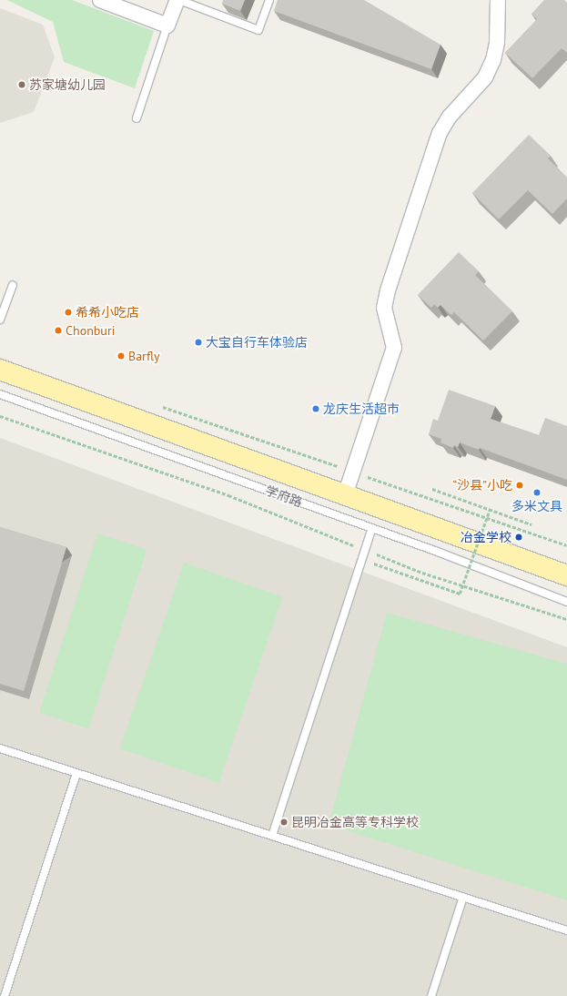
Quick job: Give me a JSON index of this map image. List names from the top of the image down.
{
  "streets": {
    "main road": ["学府路"]
  },
  "places": [
    "苏家塘幼儿园",
    "希希小吃店",
    "Chonburi",
    "大宝自行车体验店",
    "Barfly",
    "龙庆生活超市",
    "“沙县”小吃",
    "多米文具",
    "冶金学校",
    "昆明冶金高等专科学校"
  ]
}
